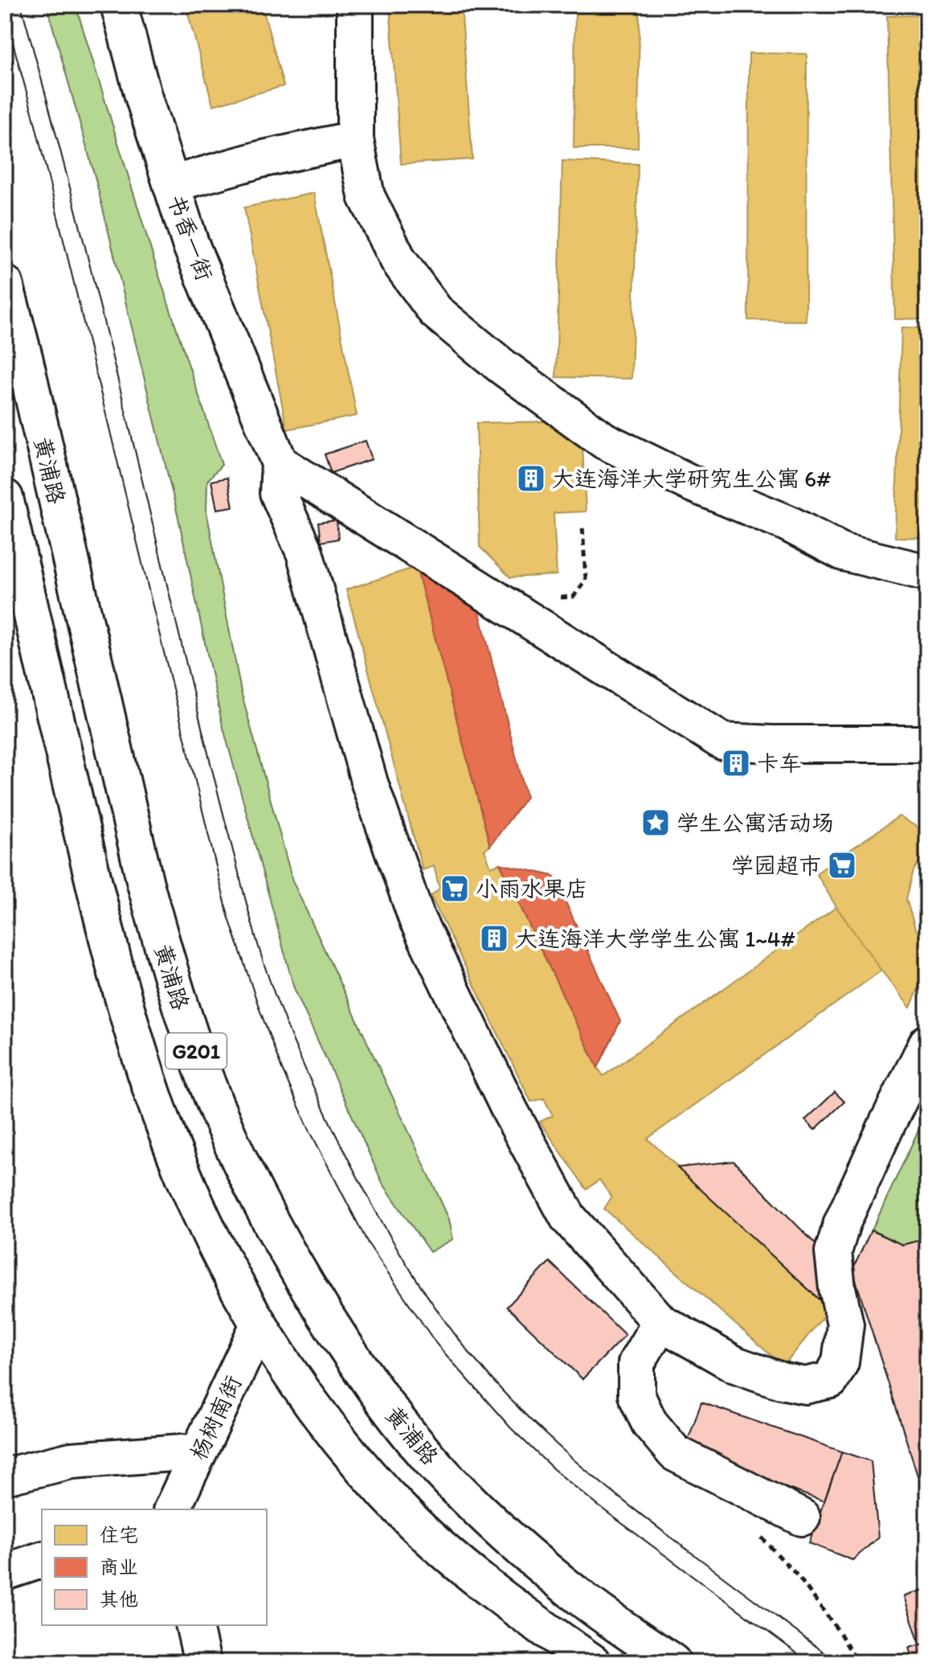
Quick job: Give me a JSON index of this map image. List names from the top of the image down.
{
  "streets": {
    "main road": [
      "书香一街",
      "黄浦路",
      "G201",
      "杨树南街"
    ]
  },
  "crossings": [
    ["G201", "杨树南街"]
  ],
  "places": {
    "building": ["大连海洋大学研究生公寓 6#", "卡车", "大连海洋大学学生公寓 1~4#"],
    "place": ["学生公寓活动场"],
    "supermarket": ["学园超市", "小雨水果店"]
  },
  "legend": ["住宅", "商业", "其他"]
}
